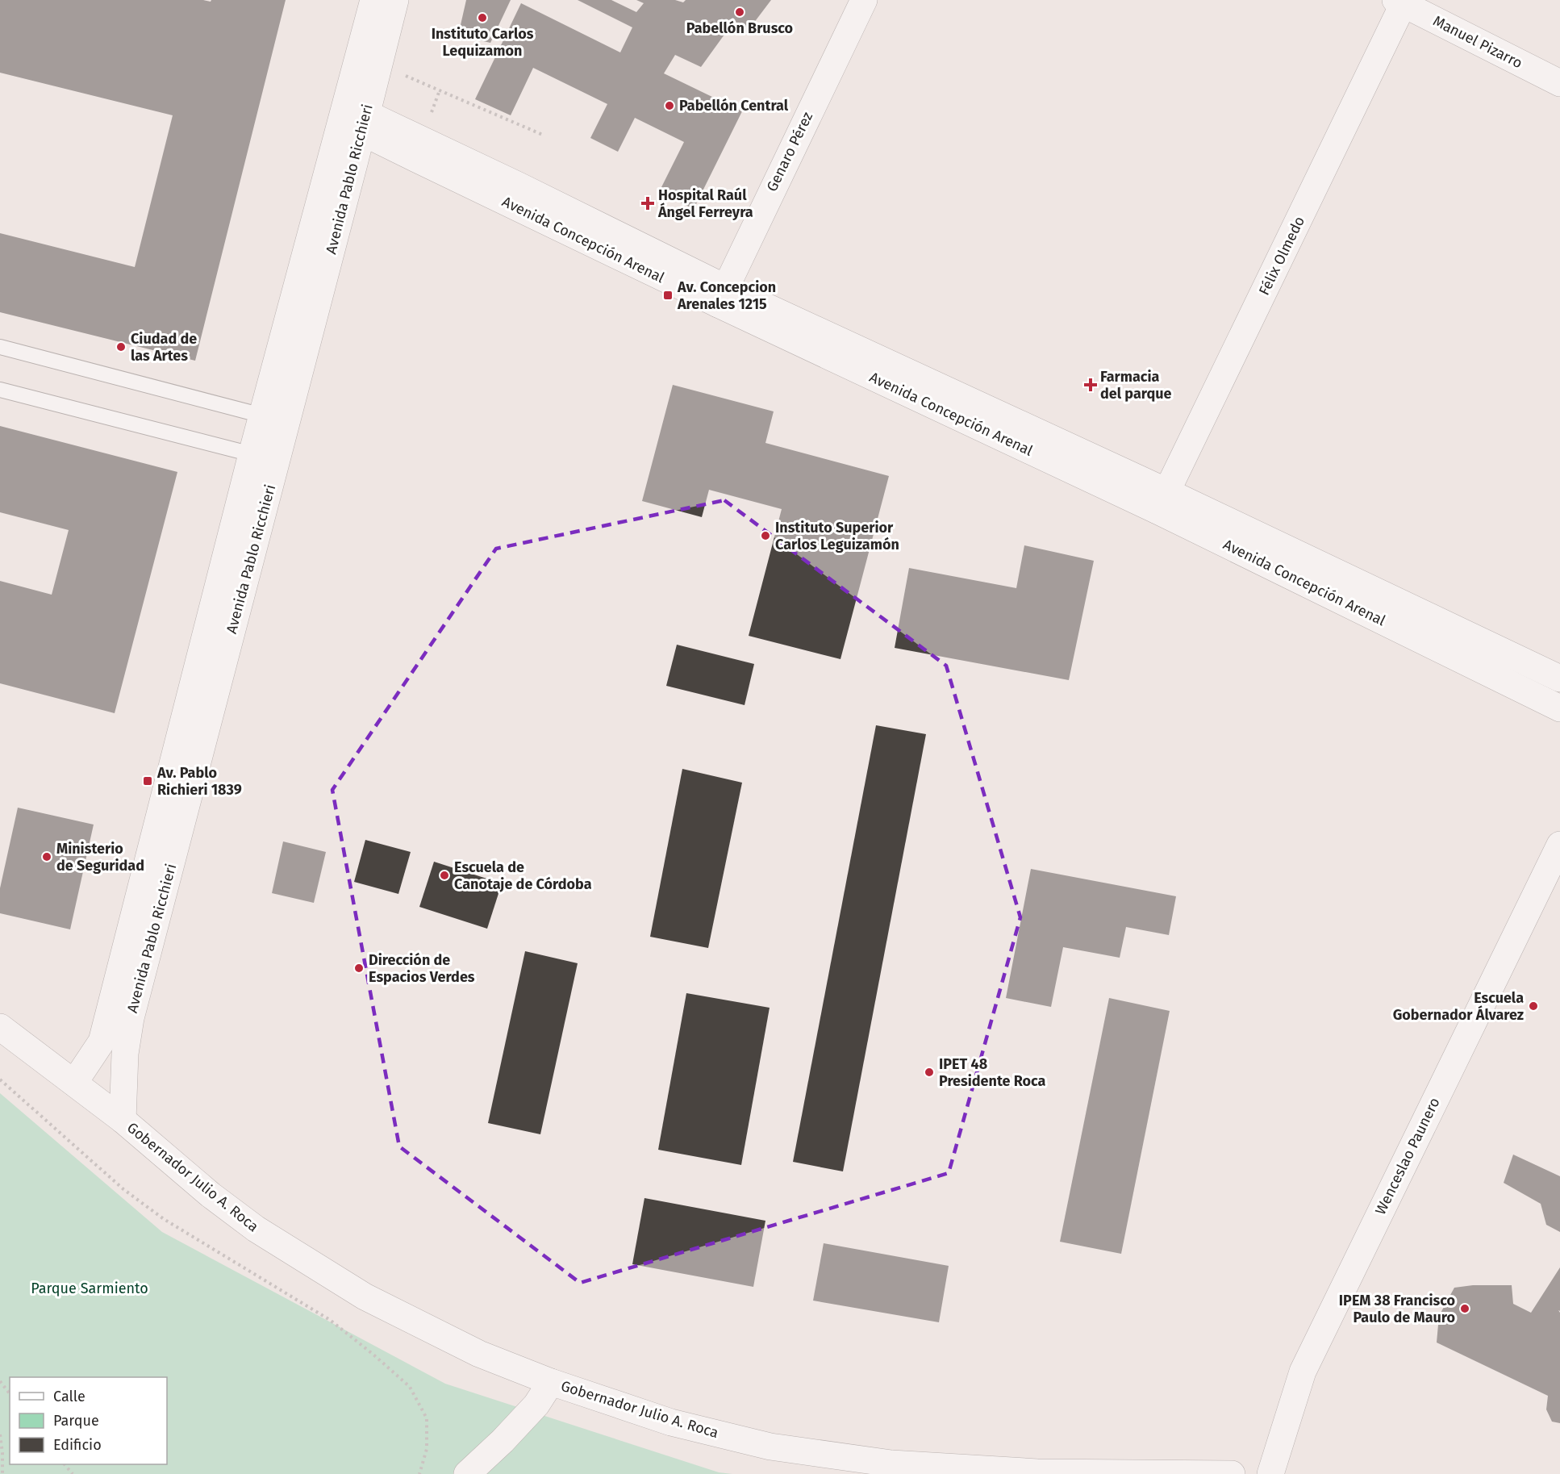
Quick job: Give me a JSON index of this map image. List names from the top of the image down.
{
  "streets": {
    "main road": [
      "Manuel Pizarro",
      "Genaro Pérez",
      "Avenida Pablo Ricchieri",
      "Avenida Concepción Arenal",
      "Félix Olmedo",
      "Wenceslao Paunero",
      "Gobernador Julio A. Roca"
    ]
  },
  "crossings": [
    ["Manuel Pizarro", "Félix Olmedo"],
    ["Genaro Pérez", "Avenida Concepción Arenal"],
    ["Avenida Pablo Ricchieri", "Avenida Concepción Arenal"],
    ["Avenida Pablo Ricchieri", "Gobernador Julio A. Roca"],
    ["Avenida Concepción Arenal", "Félix Olmedo"]
  ],
  "parks": ["Parque Sarmiento"],
  "places": {
    "other": [
      "Pabellón Brusco",
      "Instituto Carlos Lequizamon",
      "Pabellón Central",
      "Ciudad de las Artes",
      "Instituto Superior Carlos Leguizamón",
      "Ministerio de Seguridad",
      "Escuela de Canotaje de Córdoba",
      "Dirección de Espacios Verdes",
      "Escuela Gobernador Álvarez",
      "IPET 48 Presidente Roca",
      "IPEM 38 Francisco Paulo de Mauro"
    ],
    "health": ["Hospital Raúl Ángel Ferreyra", "Farmacia del parque"],
    "transit": ["Av. Concepcion Arenales 1215", "Av. Pablo Richieri 1839"]
  },
  "legend": ["Calle", "Parque", "Edificio"]
}
